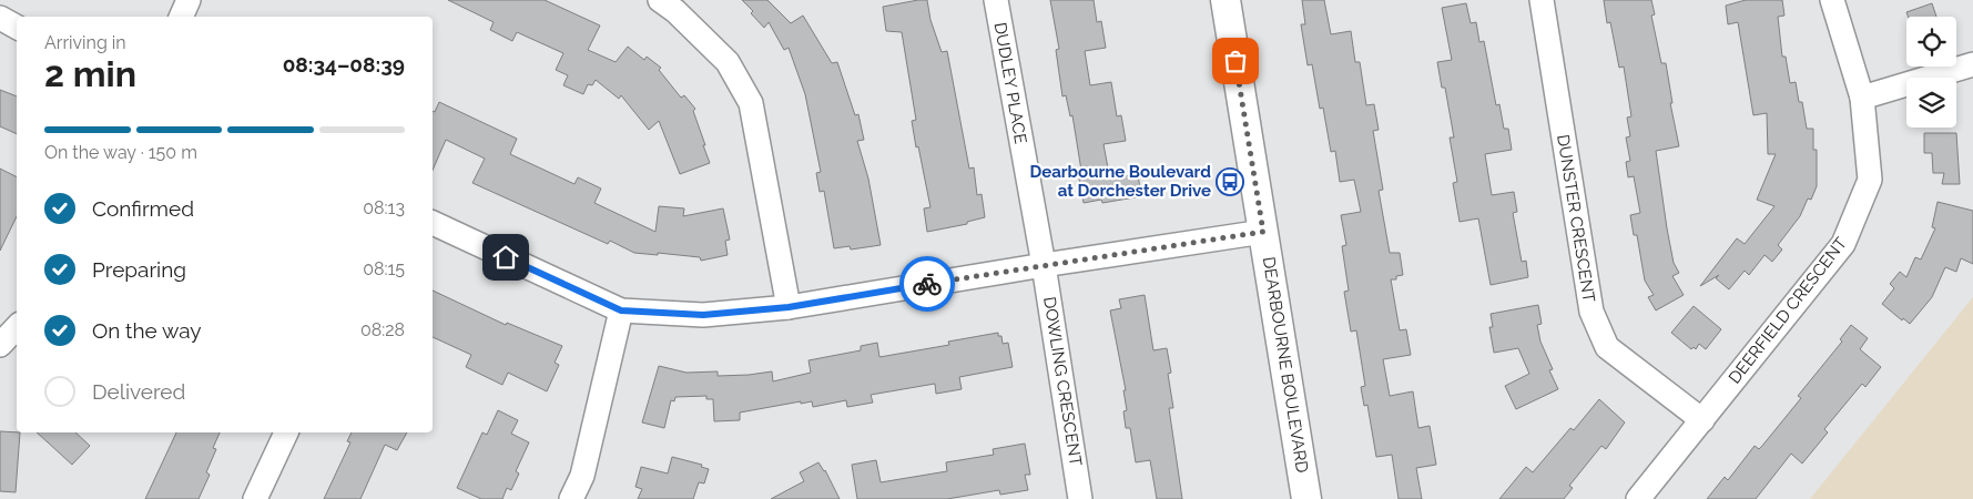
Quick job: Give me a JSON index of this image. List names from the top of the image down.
{
  "streets": {
    "street": [
      "DUDLEY PLACE",
      "DUNSTER CRESCENT",
      "DEERFIELD CRESCENT",
      "DEARBOURNE BOULEVARD",
      "DOWLING CRESCENT"
    ]
  },
  "crossings": [
    ["DUDLEY PLACE", "DOWLING CRESCENT"],
    ["DUNSTER CRESCENT", "DEERFIELD CRESCENT"]
  ],
  "places": {
    "bus stop": ["Dearbourne Boulevard at Dorchester Drive"]
  },
  "page": {
    "heading": ["2 min", "Arriving in", "08:34–08:39"],
    "bar": "On the way · 150 m",
    "list": [
      ["Confirmed", "08:13"],
      ["Preparing", "08:15"],
      ["On the way", "08:28"],
      "Delivered"
    ]
  }
}
